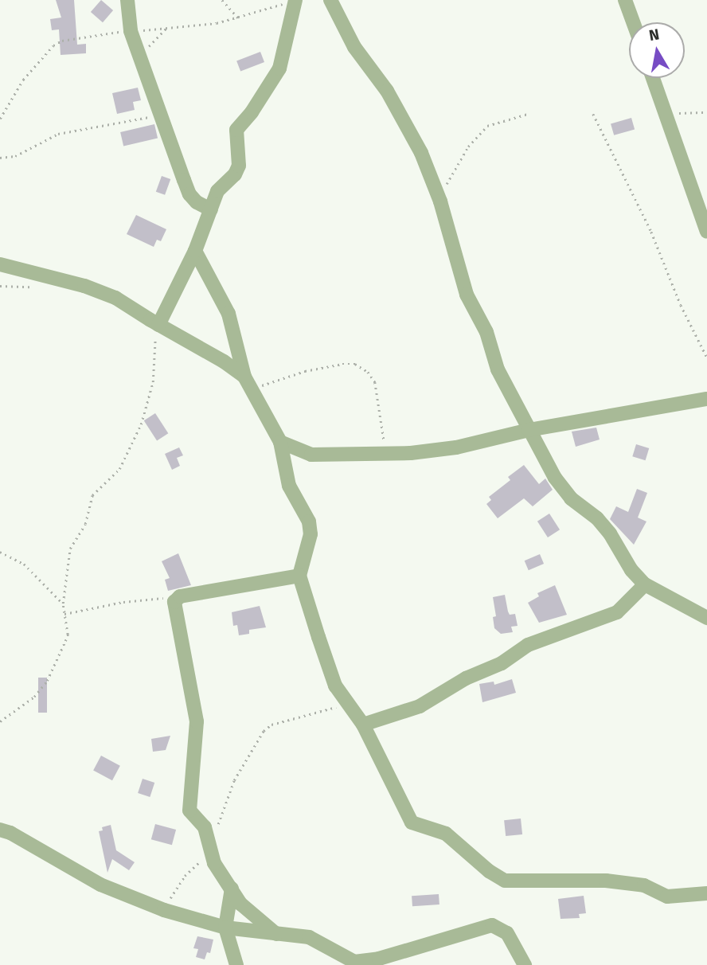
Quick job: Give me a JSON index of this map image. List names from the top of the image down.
{
  "north": "top"
}
